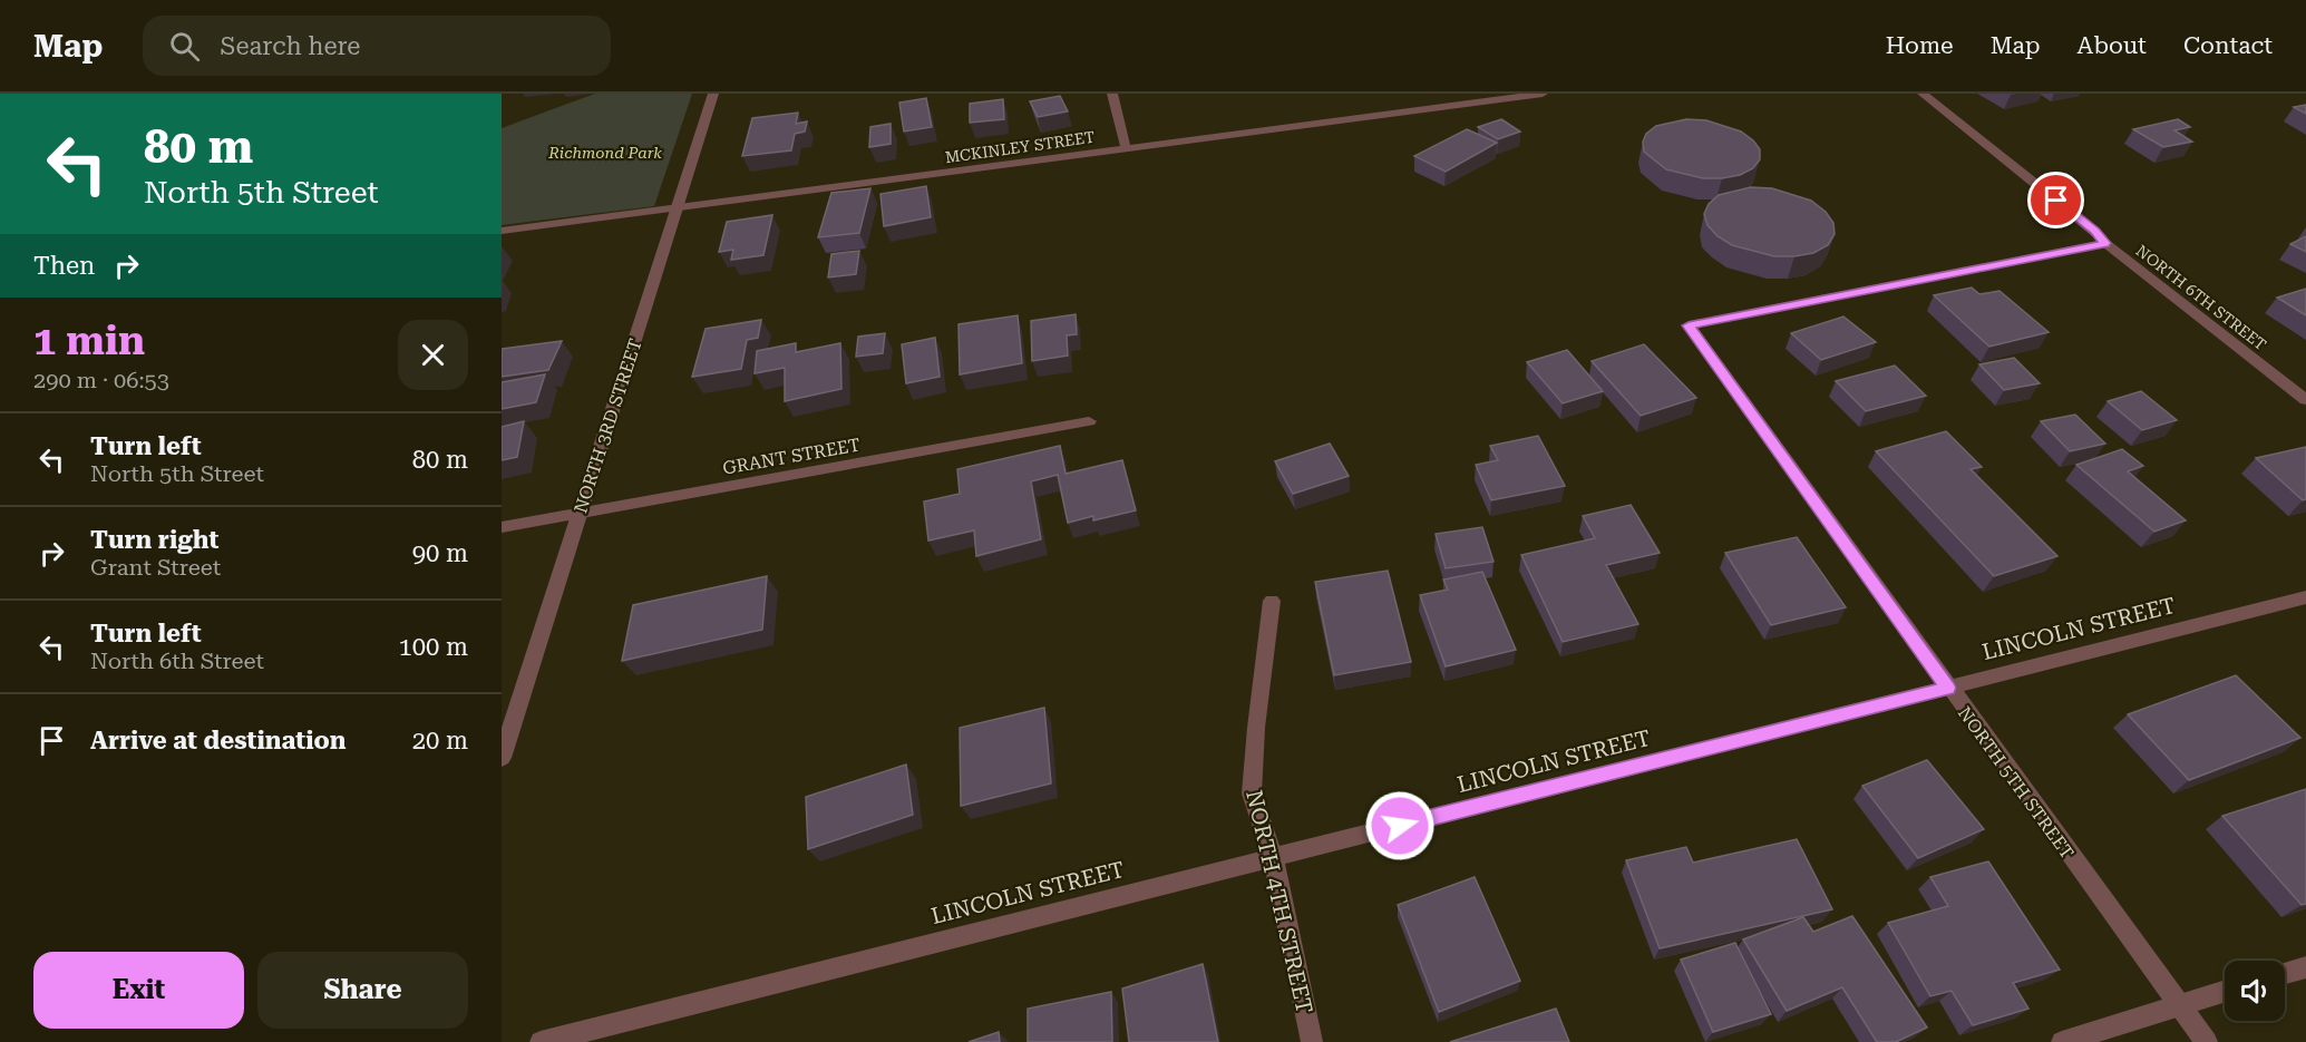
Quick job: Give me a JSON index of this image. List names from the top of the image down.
{
  "streets": {
    "street": [
      "MCKINLEY STREET",
      "NORTH 6TH STREET",
      "NORTH 3RD STREET",
      "GRANT STREET",
      "LINCOLN STREET",
      "NORTH 5TH STREET",
      "NORTH 4TH STREET"
    ]
  },
  "crossings": [
    ["MCKINLEY STREET", "NORTH 3RD STREET"],
    ["NORTH 6TH STREET", "NORTH 5TH STREET"],
    ["NORTH 3RD STREET", "GRANT STREET"],
    ["LINCOLN STREET", "NORTH 5TH STREET"],
    ["LINCOLN STREET", "NORTH 4TH STREET"]
  ],
  "parks": ["Richmond Park"],
  "page": {
    "header": "Map",
    "search": "Search here",
    "nav": [
      "Home",
      "Map",
      "About",
      "Contact"
    ],
    "turn": ["80 m", "North 5th Street"],
    "then": "Then",
    "heading": ["1 min", "290 m · 06:53"],
    "list": [
      {
        "name": "Turn left",
        "note": "North 5th Street",
        "value": "80 m"
      },
      {
        "name": "Turn right",
        "note": "Grant Street",
        "value": "90 m"
      },
      {
        "name": "Turn left",
        "note": "North 6th Street",
        "value": "100 m"
      },
      {
        "name": "Arrive at destination",
        "value": "20 m"
      }
    ],
    "buttons": ["Exit", "Share"]
  }
}
